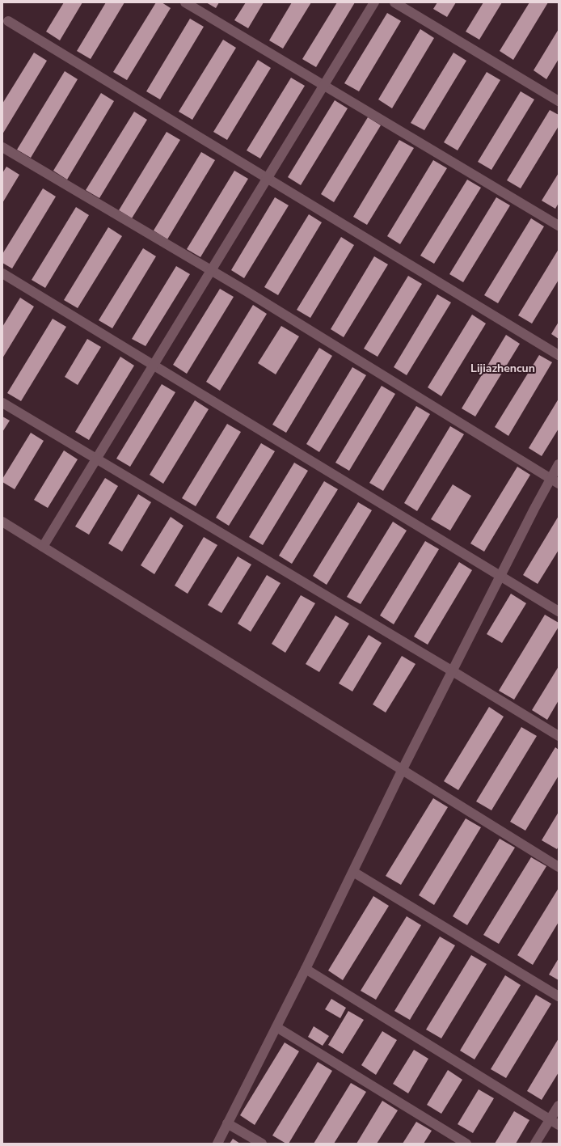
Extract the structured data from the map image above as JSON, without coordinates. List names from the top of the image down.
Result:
{
  "districts": ["Lijiazhencun"]
}
